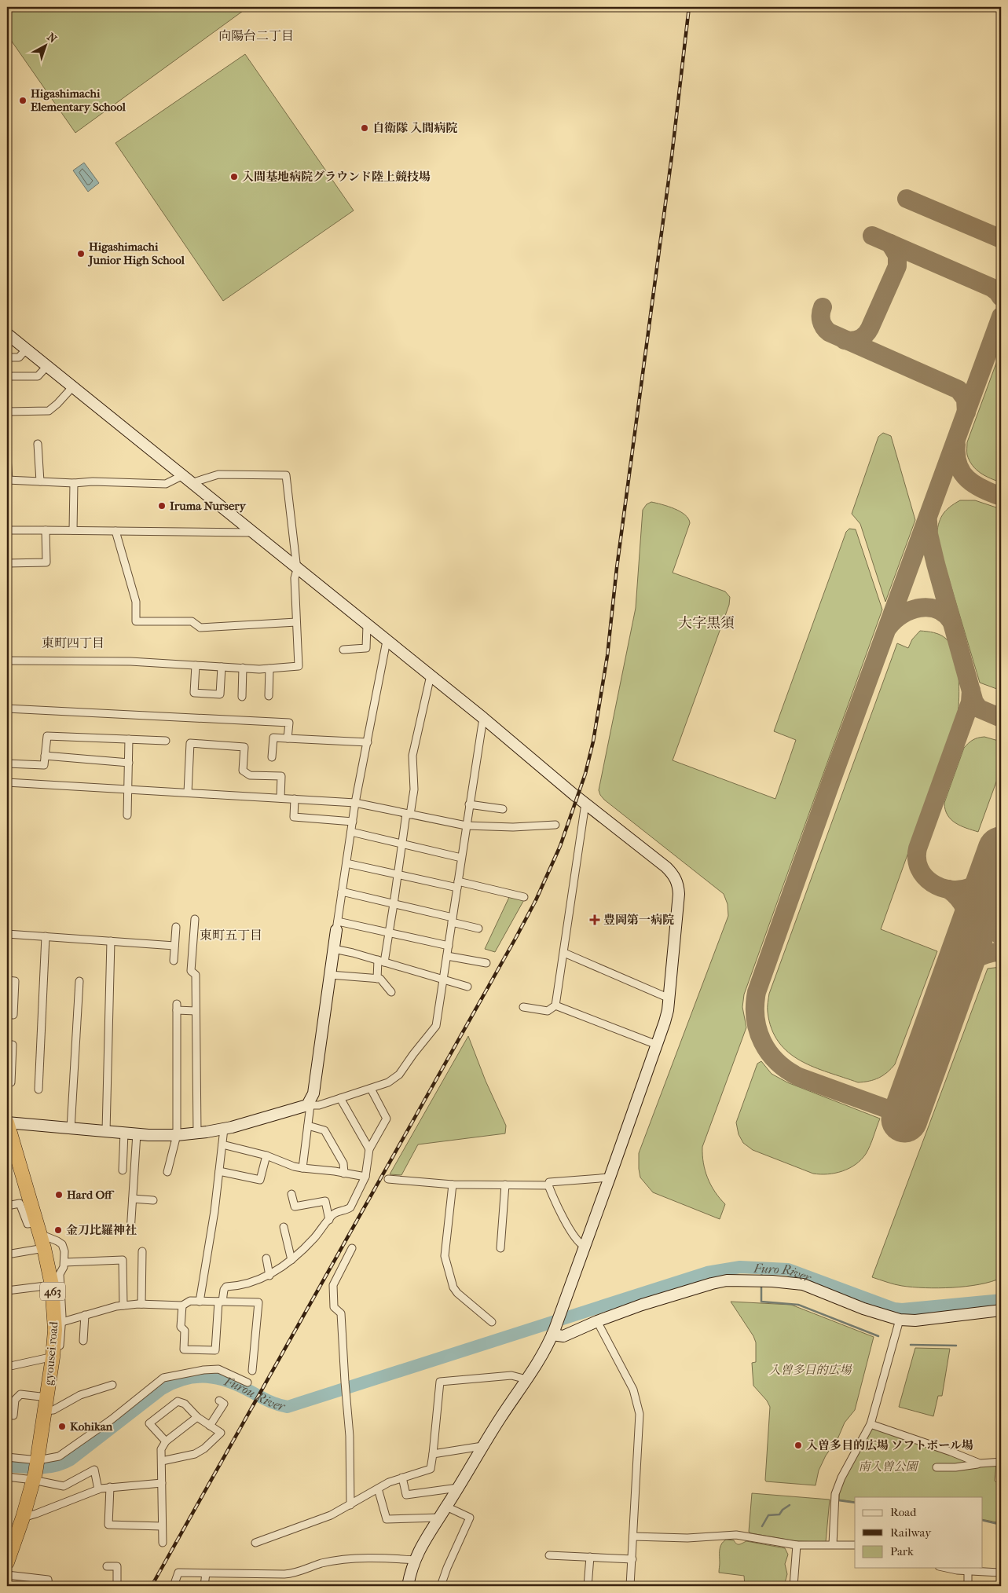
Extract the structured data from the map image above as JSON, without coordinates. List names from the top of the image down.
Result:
{
  "streets": {
    "highway": ["463", "gyousei road"]
  },
  "districts": [
    "向陽台二丁目",
    "大字黒須",
    "東町四丁目",
    "東町五丁目"
  ],
  "water": ["Furo River", "Furou River"],
  "parks": ["入曽多目的広場", "南入曽公園"],
  "places": {
    "other": [
      "Higashimachi Elementary School",
      "自衛隊 入間病院",
      "入間基地病院グラウンド陸上競技場",
      "Higashimachi Junior High School",
      "Iruma Nursery",
      "Hard Off",
      "金刀比羅神社",
      "Kohikan",
      "入曽多目的広場 ソフトボール場"
    ],
    "health": ["豊岡第一病院"]
  },
  "legend": ["Road", "Railway", "Park"],
  "north": "top right"
}
